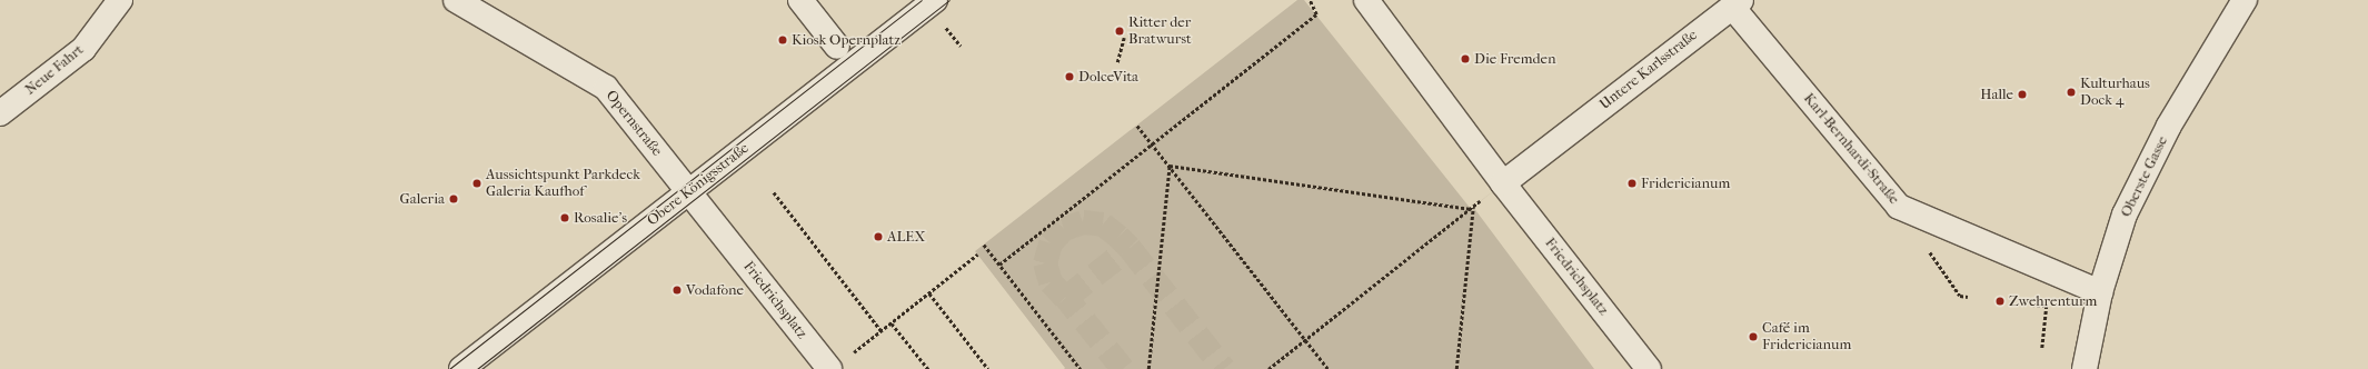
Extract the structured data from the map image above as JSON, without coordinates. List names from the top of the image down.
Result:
{
  "streets": {
    "street": [
      "Neue Fahrt",
      "Untere Karlsstraße",
      "Opernstraße",
      "Karl-Bernhardi-Straße",
      "Oberste Gasse",
      "Obere Königsstraße",
      "Friedrichsplatz"
    ]
  },
  "crossings": [
    ["Untere Karlsstraße", "Karl-Bernhardi-Straße"],
    ["Untere Karlsstraße", "Friedrichsplatz"],
    ["Opernstraße", "Obere Königsstraße"],
    ["Opernstraße", "Friedrichsplatz"],
    ["Karl-Bernhardi-Straße", "Oberste Gasse"]
  ],
  "places": [
    "Ritter der Bratwurst",
    "Kiosk Opernplatz",
    "Die Fremden",
    "DolceVita",
    "Kulturhaus Dock 4",
    "Halle",
    "Aussichtspunkt Parkdeck Galeria Kaufhof",
    "Fridericianum",
    "Galeria",
    "Rosalie's",
    "ALEX",
    "Vodafone",
    "Zwehrenturm",
    "Café im Fridericianum"
  ]
}
